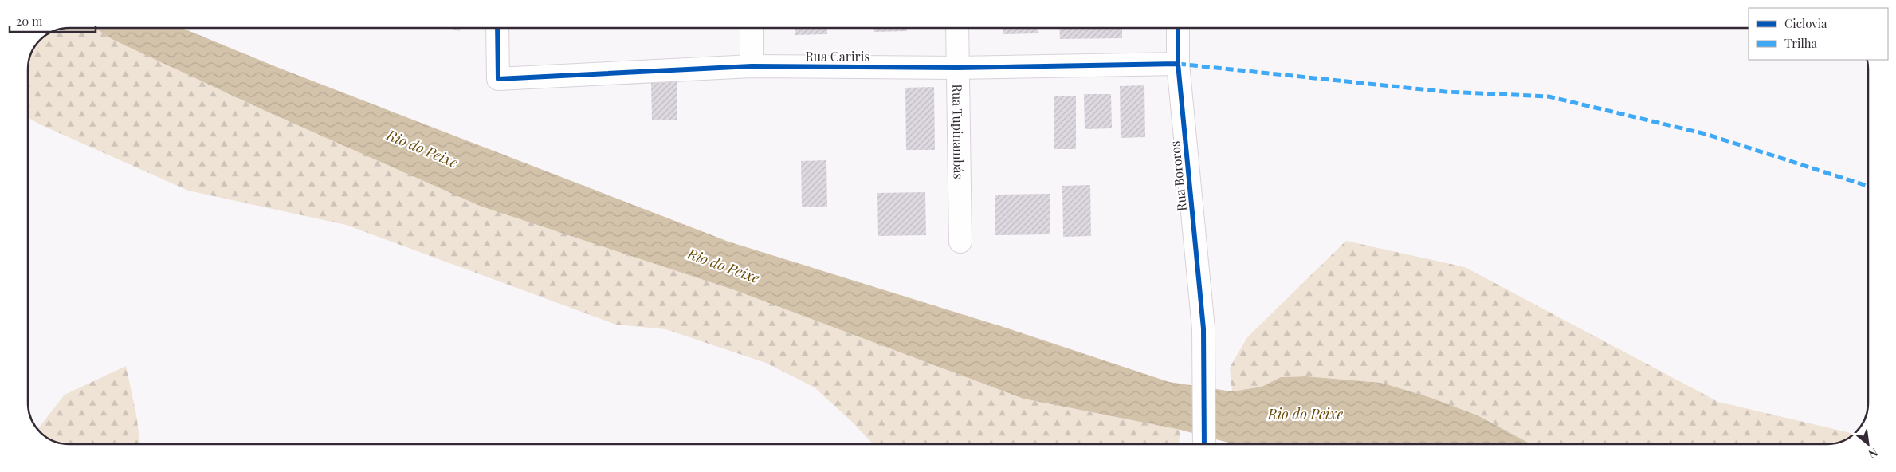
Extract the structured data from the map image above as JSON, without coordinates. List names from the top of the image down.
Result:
{
  "streets": {
    "street": ["Rua Cariris", "Rua Tupinambás", "Rua Bororos"]
  },
  "crossings": [
    ["Rua Cariris", "Rua Tupinambás"],
    ["Rua Cariris", "Rua Bororos"]
  ],
  "water": ["Rio do Peixe"],
  "legend": ["Ciclovia", "Trilha"],
  "scale_bar": "20 m",
  "north": "bottom right"
}
